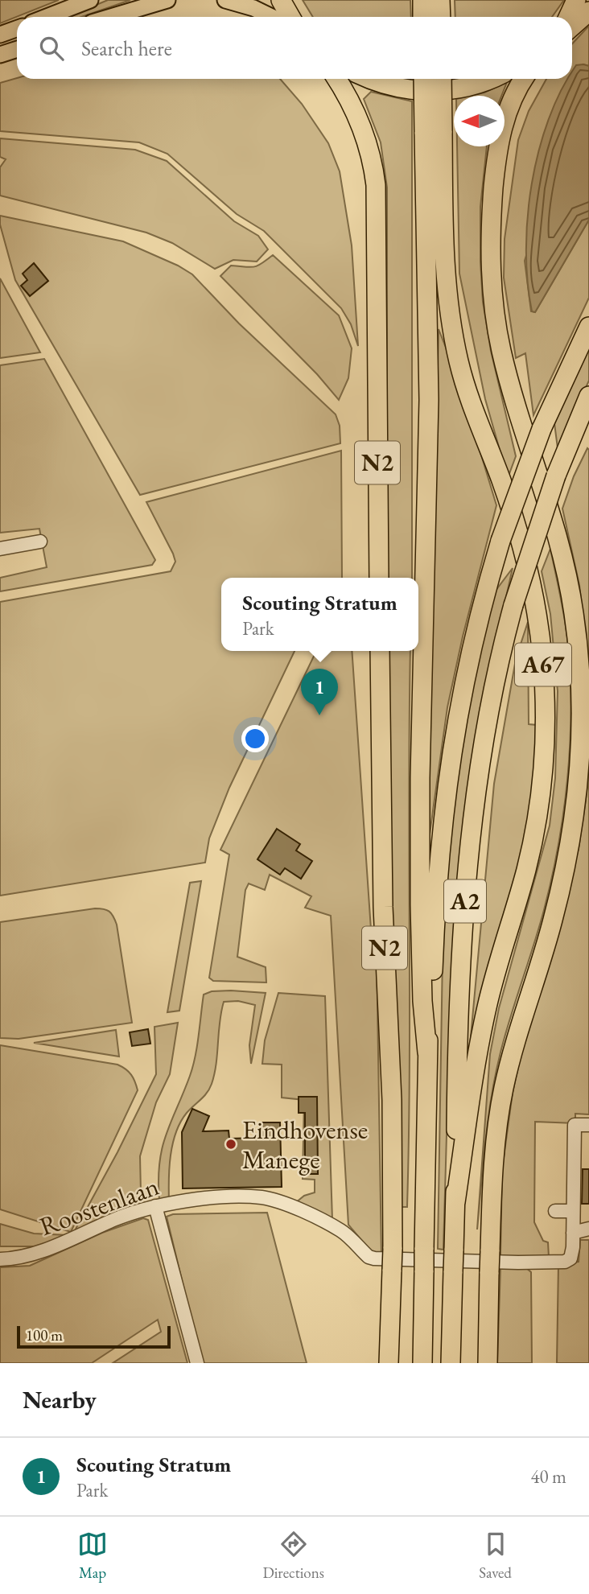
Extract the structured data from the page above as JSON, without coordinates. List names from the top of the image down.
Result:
{
  "streets": {
    "highway": ["N2", "A67", "A2"],
    "street": ["Roostenlaan"]
  },
  "crossings": [
    ["A67", "A2"]
  ],
  "places": ["Eindhovense Manege"],
  "scale_bar": "100 m",
  "north": "left",
  "page": {
    "search": "Search here",
    "popup": ["Scouting Stratum", "Park"],
    "pins": "1",
    "scale": "100 m",
    "heading": "Nearby",
    "list": [
      {
        "mark": "1",
        "name": "Scouting Stratum",
        "note": "Park",
        "value": "40 m"
      }
    ],
    "nav": ["Map", "Directions", "Saved"]
  }
}
